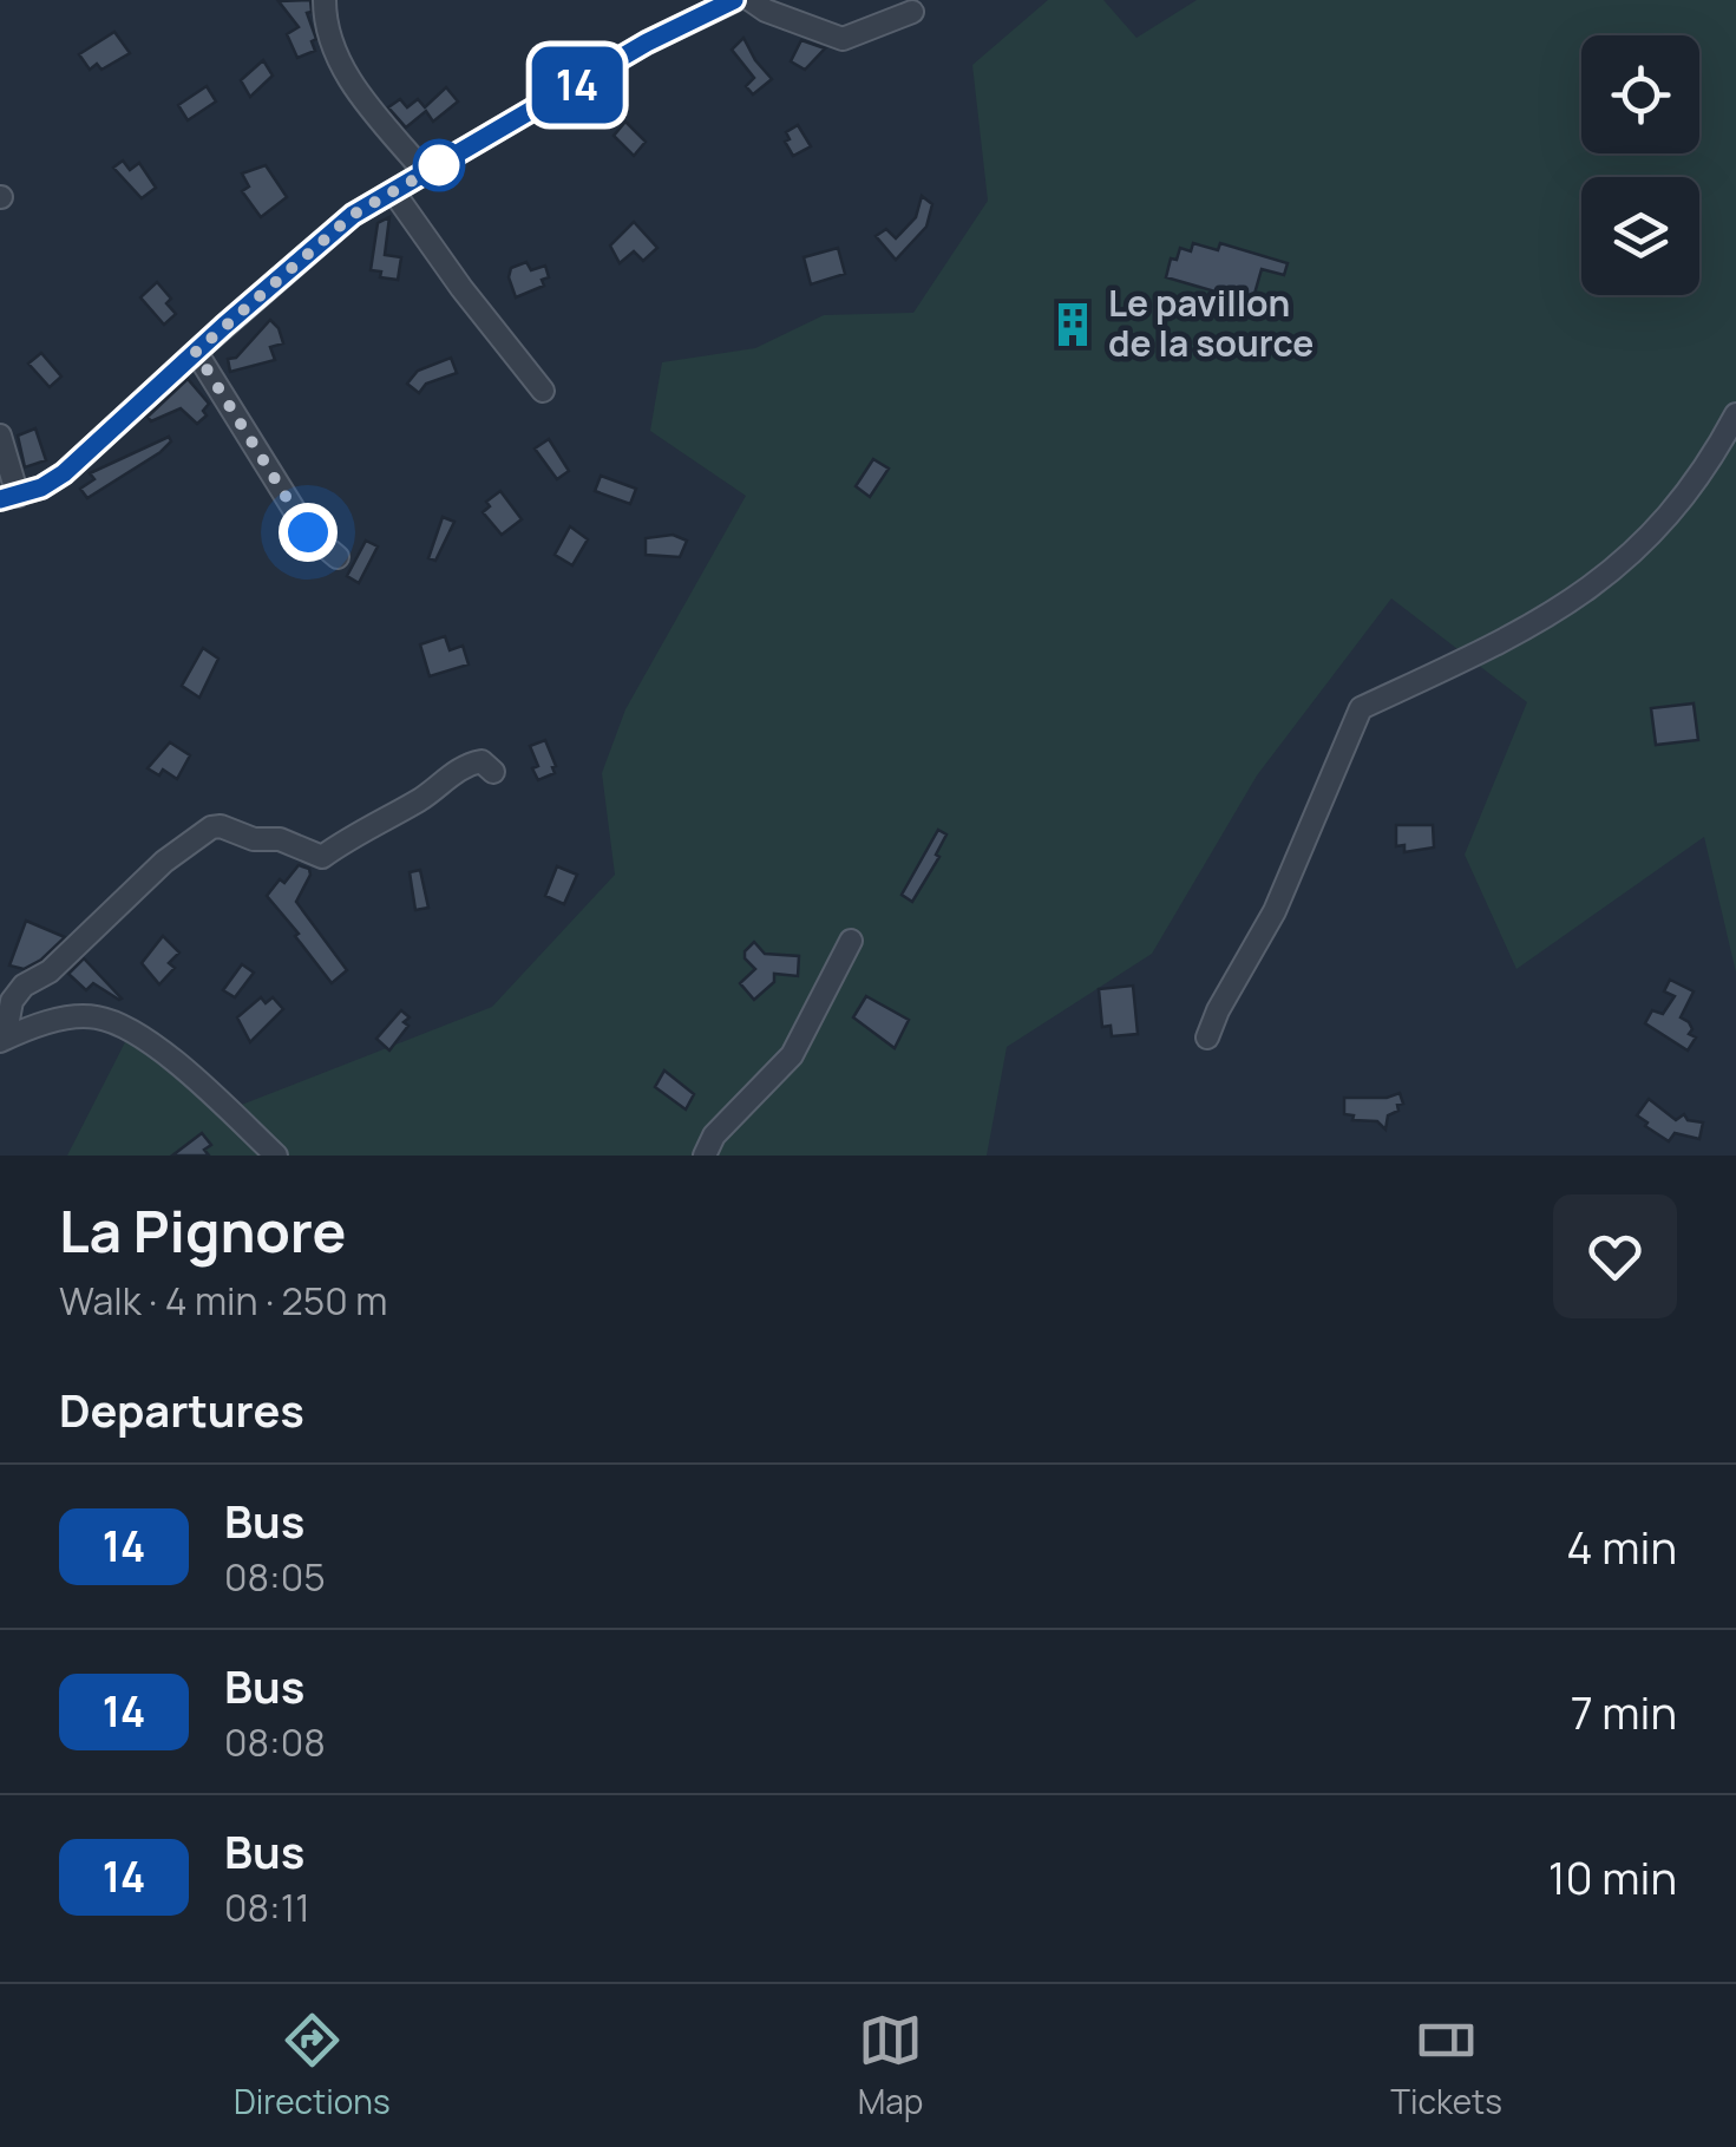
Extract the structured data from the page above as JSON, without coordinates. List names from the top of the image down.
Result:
{
  "places": {
    "building": ["Le pavillon de la source"]
  },
  "lines": ["bus line 14"],
  "page": {
    "on_map": "14",
    "heading": [
      ["La Pignore", "Walk · 4 min · 250 m"],
      "Departures"
    ],
    "list": [
      {
        "mark": "14",
        "name": "Bus",
        "note": "08:05",
        "value": "4 min"
      },
      {
        "mark": "14",
        "name": "Bus",
        "note": "08:08",
        "value": "7 min"
      },
      {
        "mark": "14",
        "name": "Bus",
        "note": "08:11",
        "value": "10 min"
      }
    ],
    "tabs": ["Directions", "Map", "Tickets"]
  }
}
